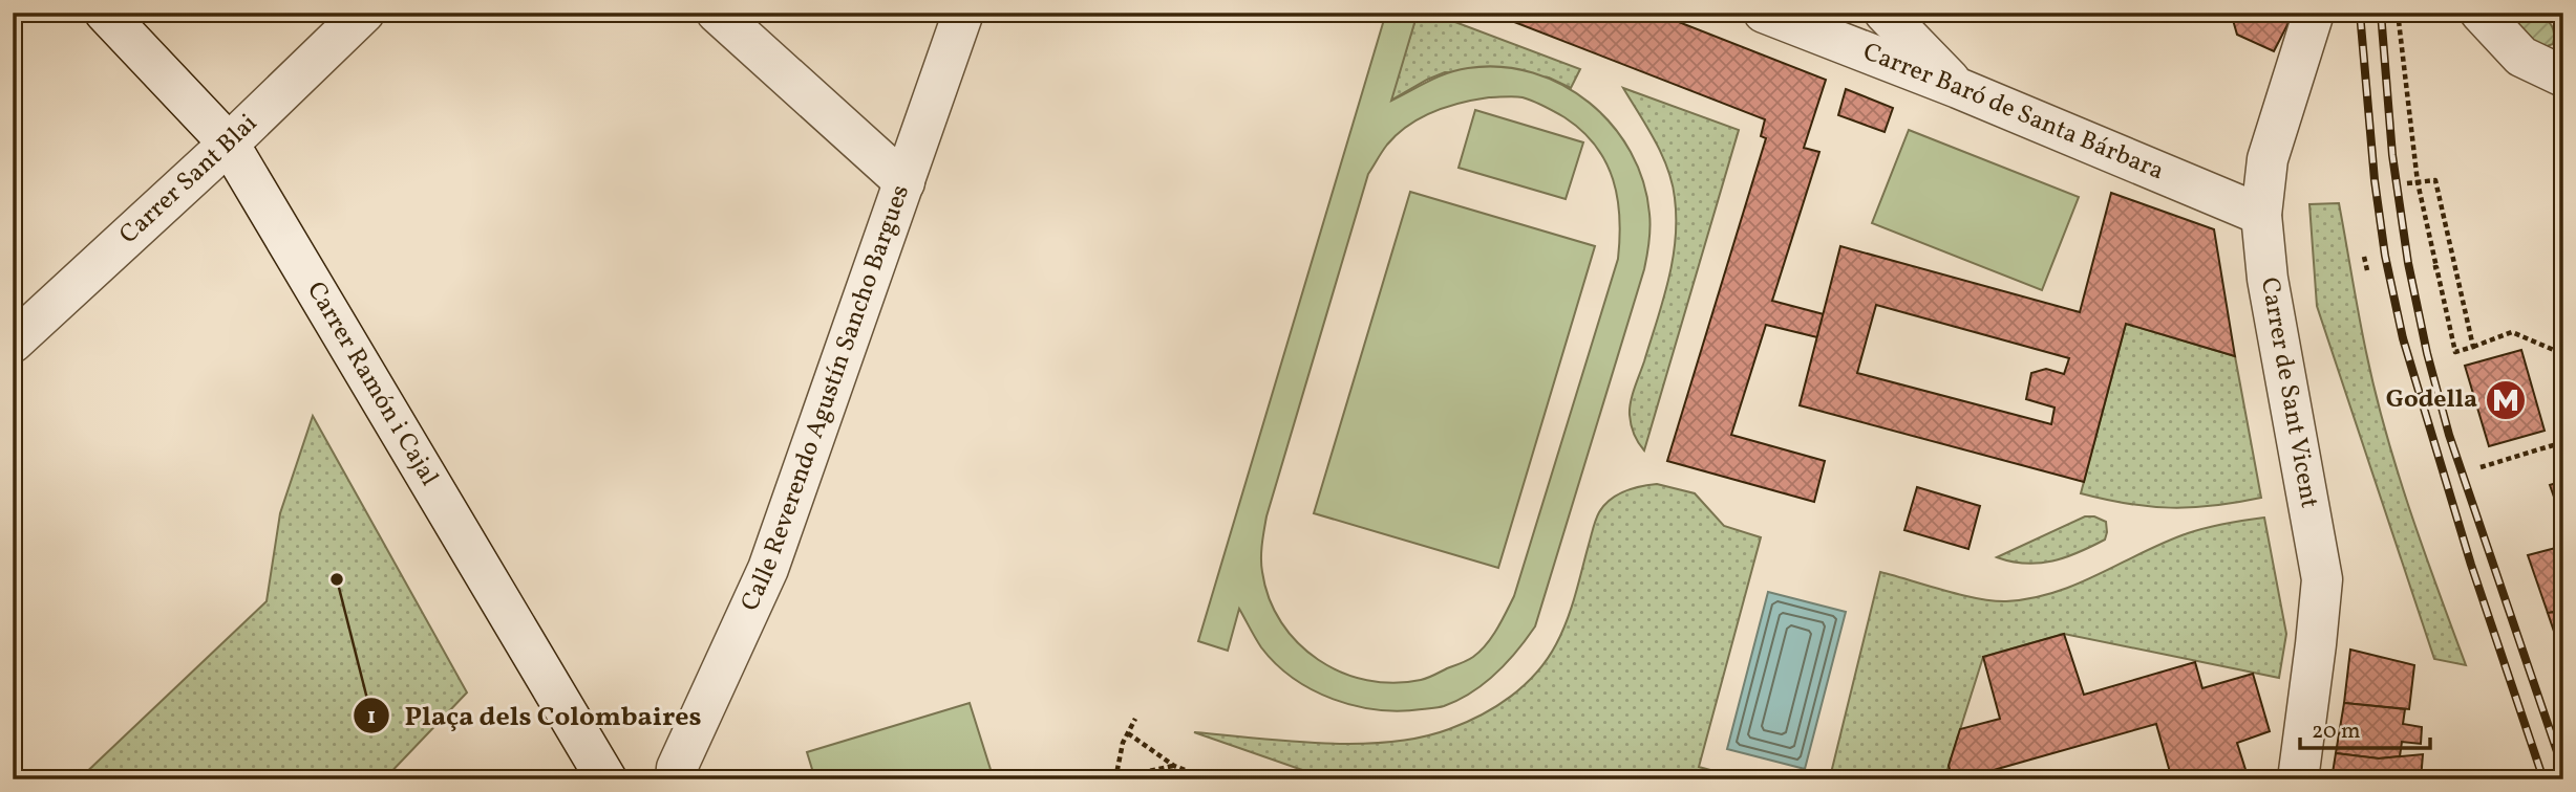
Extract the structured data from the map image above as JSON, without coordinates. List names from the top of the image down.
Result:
{
  "streets": {
    "street": [
      "Carrer Baró de Santa Bárbara",
      "Carrer Sant Blai",
      "Carrer Ramón i Cajal",
      "Carrer de Sant Vicent",
      "Calle Reverendo Agustín Sancho Bargues"
    ]
  },
  "crossings": [
    ["Carrer Baró de Santa Bárbara", "Carrer de Sant Vicent"],
    ["Carrer Sant Blai", "Carrer Ramón i Cajal"]
  ],
  "places": {
    "metro station": ["Godella"],
    "other": ["Plaça dels Colombaires"]
  },
  "scale_bar": "20 m"
}
